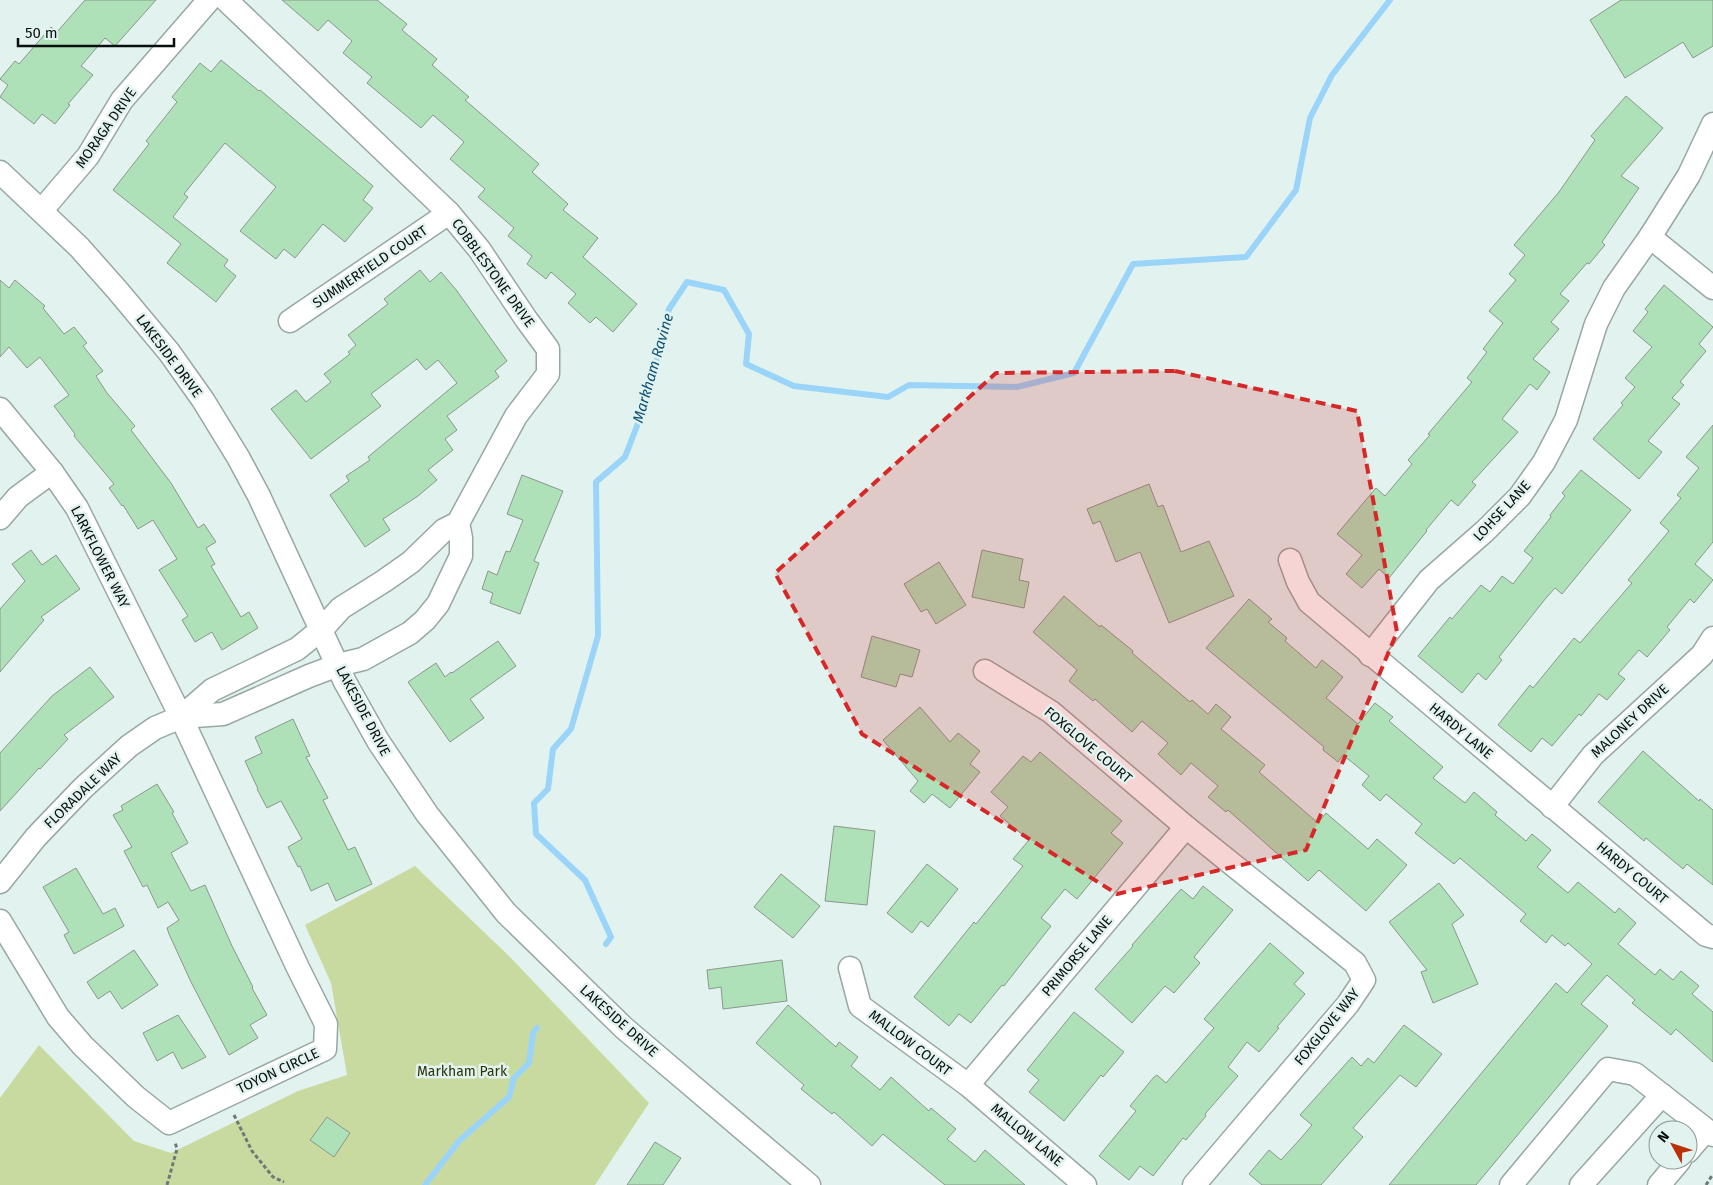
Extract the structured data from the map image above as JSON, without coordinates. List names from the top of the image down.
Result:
{
  "streets": {
    "street": [
      "MORAGA DRIVE",
      "SUMMERFIELD COURT",
      "COBBLESTONE DRIVE",
      "LAKESIDE DRIVE",
      "LOHSE LANE",
      "LARKFLOWER WAY",
      "MALONEY DRIVE",
      "HARDY LANE",
      "FOXGLOVE COURT",
      "FLORADALE WAY",
      "HARDY COURT",
      "PRIMORSE LANE",
      "FOXGLOVE WAY",
      "MALLOW COURT",
      "TOYON CIRCLE",
      "MALLOW LANE"
    ]
  },
  "crossings": [
    ["MORAGA DRIVE", "LAKESIDE DRIVE"],
    ["SUMMERFIELD COURT", "COBBLESTONE DRIVE"],
    ["COBBLESTONE DRIVE", "LAKESIDE DRIVE"],
    ["COBBLESTONE DRIVE", "FLORADALE WAY"],
    ["LAKESIDE DRIVE", "FLORADALE WAY"],
    ["LOHSE LANE", "HARDY LANE"],
    ["LARKFLOWER WAY", "FLORADALE WAY"],
    ["LARKFLOWER WAY", "TOYON CIRCLE"],
    ["MALONEY DRIVE", "HARDY LANE"],
    ["MALONEY DRIVE", "HARDY COURT"],
    ["HARDY LANE", "HARDY COURT"],
    ["FOXGLOVE COURT", "PRIMORSE LANE"],
    ["FOXGLOVE COURT", "FOXGLOVE WAY"],
    ["FLORADALE WAY", "TOYON CIRCLE"],
    ["PRIMORSE LANE", "FOXGLOVE WAY"],
    ["PRIMORSE LANE", "MALLOW COURT"],
    ["PRIMORSE LANE", "MALLOW LANE"],
    ["MALLOW COURT", "MALLOW LANE"]
  ],
  "water": ["Markham Ravine"],
  "parks": ["Markham Park"],
  "scale_bar": "50 m",
  "north": "top left"
}
